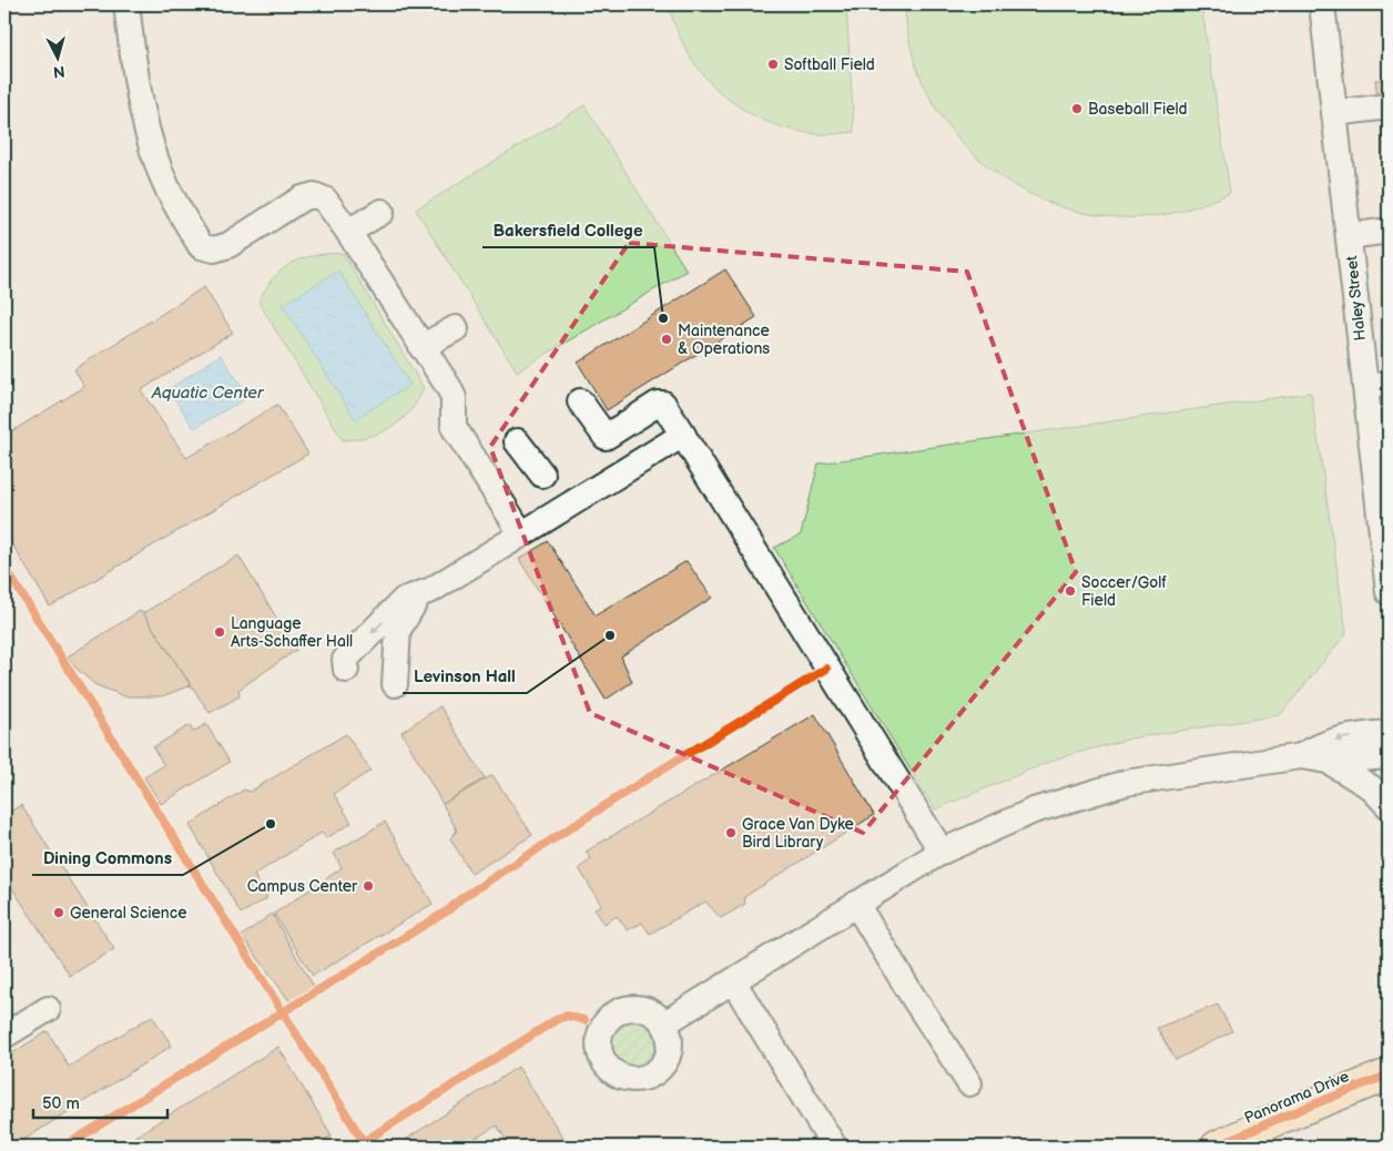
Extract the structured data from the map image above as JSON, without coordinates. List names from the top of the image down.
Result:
{
  "streets": {
    "main road": ["Panorama Drive"],
    "street": ["Haley Street"]
  },
  "water": ["Aquatic Center"],
  "places": [
    "Softball Field",
    "Baseball Field",
    "Bakersfield College",
    "Maintenance & Operations",
    "Soccer/Golf Field",
    "Language Arts-Schaffer Hall",
    "Levinson Hall",
    "Dining Commons",
    "Grace Van Dyke Bird Library",
    "Campus Center",
    "General Science"
  ],
  "scale_bar": "50 m",
  "north": "bottom"
}
